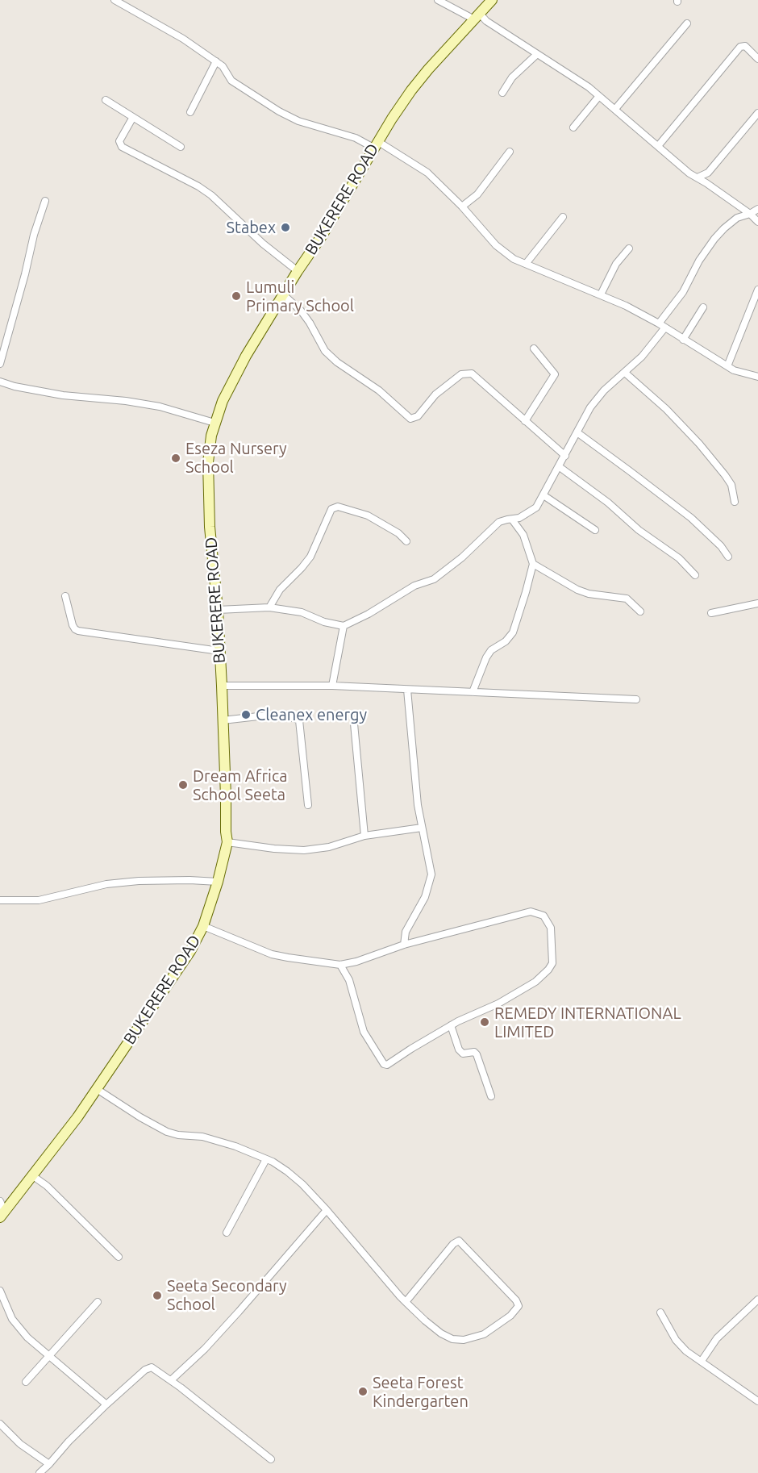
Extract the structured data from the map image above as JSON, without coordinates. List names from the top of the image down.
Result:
{
  "streets": {
    "main road": ["BUKERERE ROAD"]
  },
  "places": [
    "Stabex",
    "Lumuli Primary School",
    "Eseza Nursery School",
    "Cleanex energy",
    "Dream Africa School Seeta",
    "REMEDY INTERNATIONAL LIMITED",
    "Seeta Secondary School",
    "Seeta Forest Kindergarten"
  ]
}
